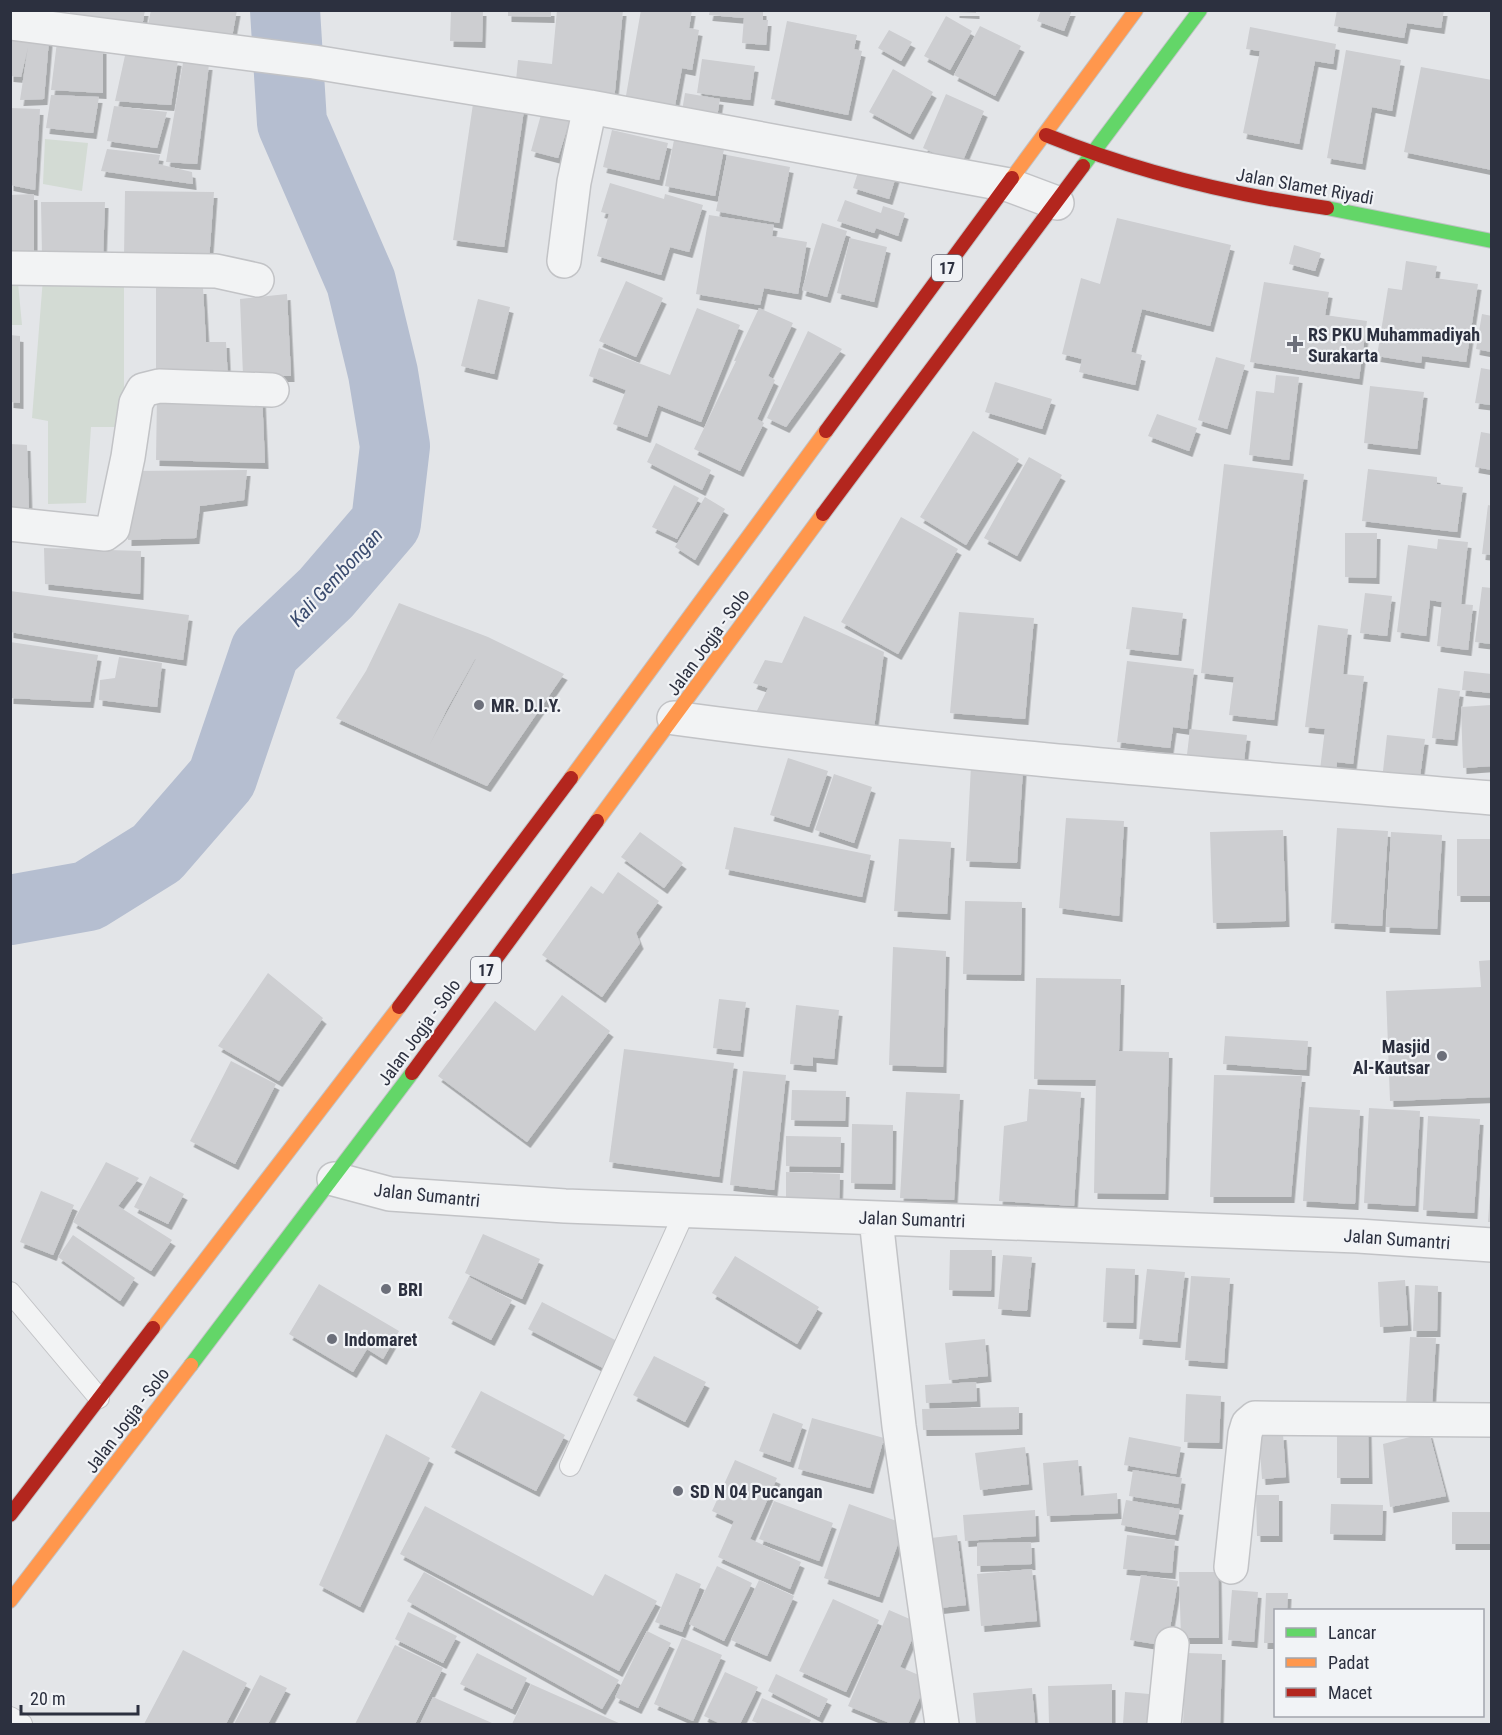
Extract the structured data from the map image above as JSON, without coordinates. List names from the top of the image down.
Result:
{
  "streets": {
    "main road": ["Jalan Slamet Riyadi", "17", "Jalan Jogja - Solo"],
    "street": ["Jalan Sumantri"]
  },
  "crossings": [
    ["Jalan Slamet Riyadi", "17"],
    ["17", "Jalan Jogja - Solo"],
    ["Jalan Jogja - Solo", "Jalan Sumantri"]
  ],
  "water": ["Kali Gembongan"],
  "places": {
    "health": ["RS PKU Muhammadiyah Surakarta"],
    "other": [
      "MR. D.I.Y.",
      "Masjid Al-Kautsar",
      "BRI",
      "Indomaret",
      "SD N 04 Pucangan"
    ]
  },
  "legend": ["Lancar", "Padat", "Macet"],
  "scale_bar": "20 m"
}
